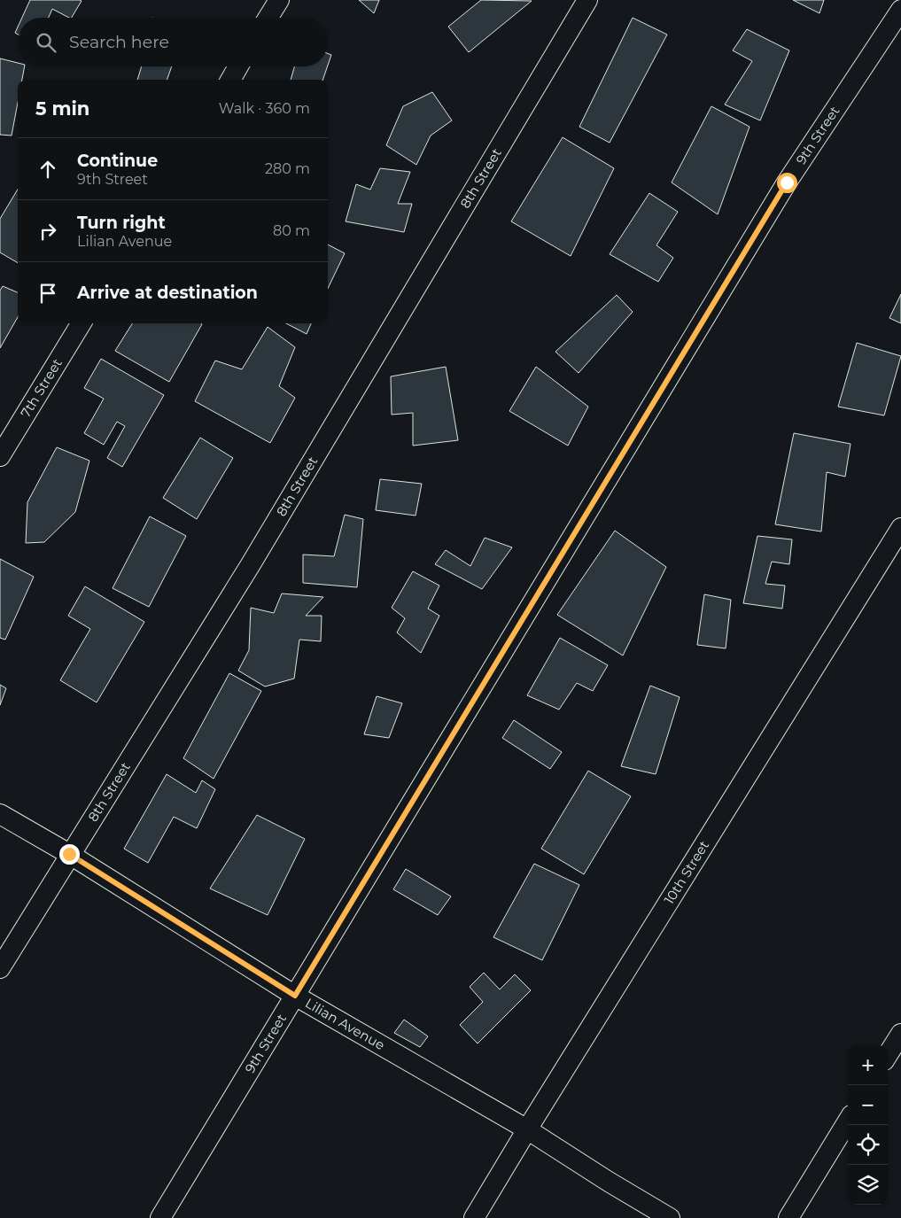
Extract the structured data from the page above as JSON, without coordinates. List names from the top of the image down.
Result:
{
  "streets": {
    "street": [
      "9th Street",
      "8th Street",
      "7th Street",
      "10th Street",
      "Lilian Avenue"
    ]
  },
  "crossings": [
    ["9th Street", "Lilian Avenue"],
    ["8th Street", "Lilian Avenue"],
    ["10th Street", "Lilian Avenue"]
  ],
  "page": {
    "search": "Search here",
    "heading": ["5 min", "Walk · 360 m"],
    "list": [
      ["Continue", "9th Street", "280 m"],
      ["Turn right", "Lilian Avenue", "80 m"],
      "Arrive at destination"
    ],
    "map_buttons": ["+", "−"]
  }
}
